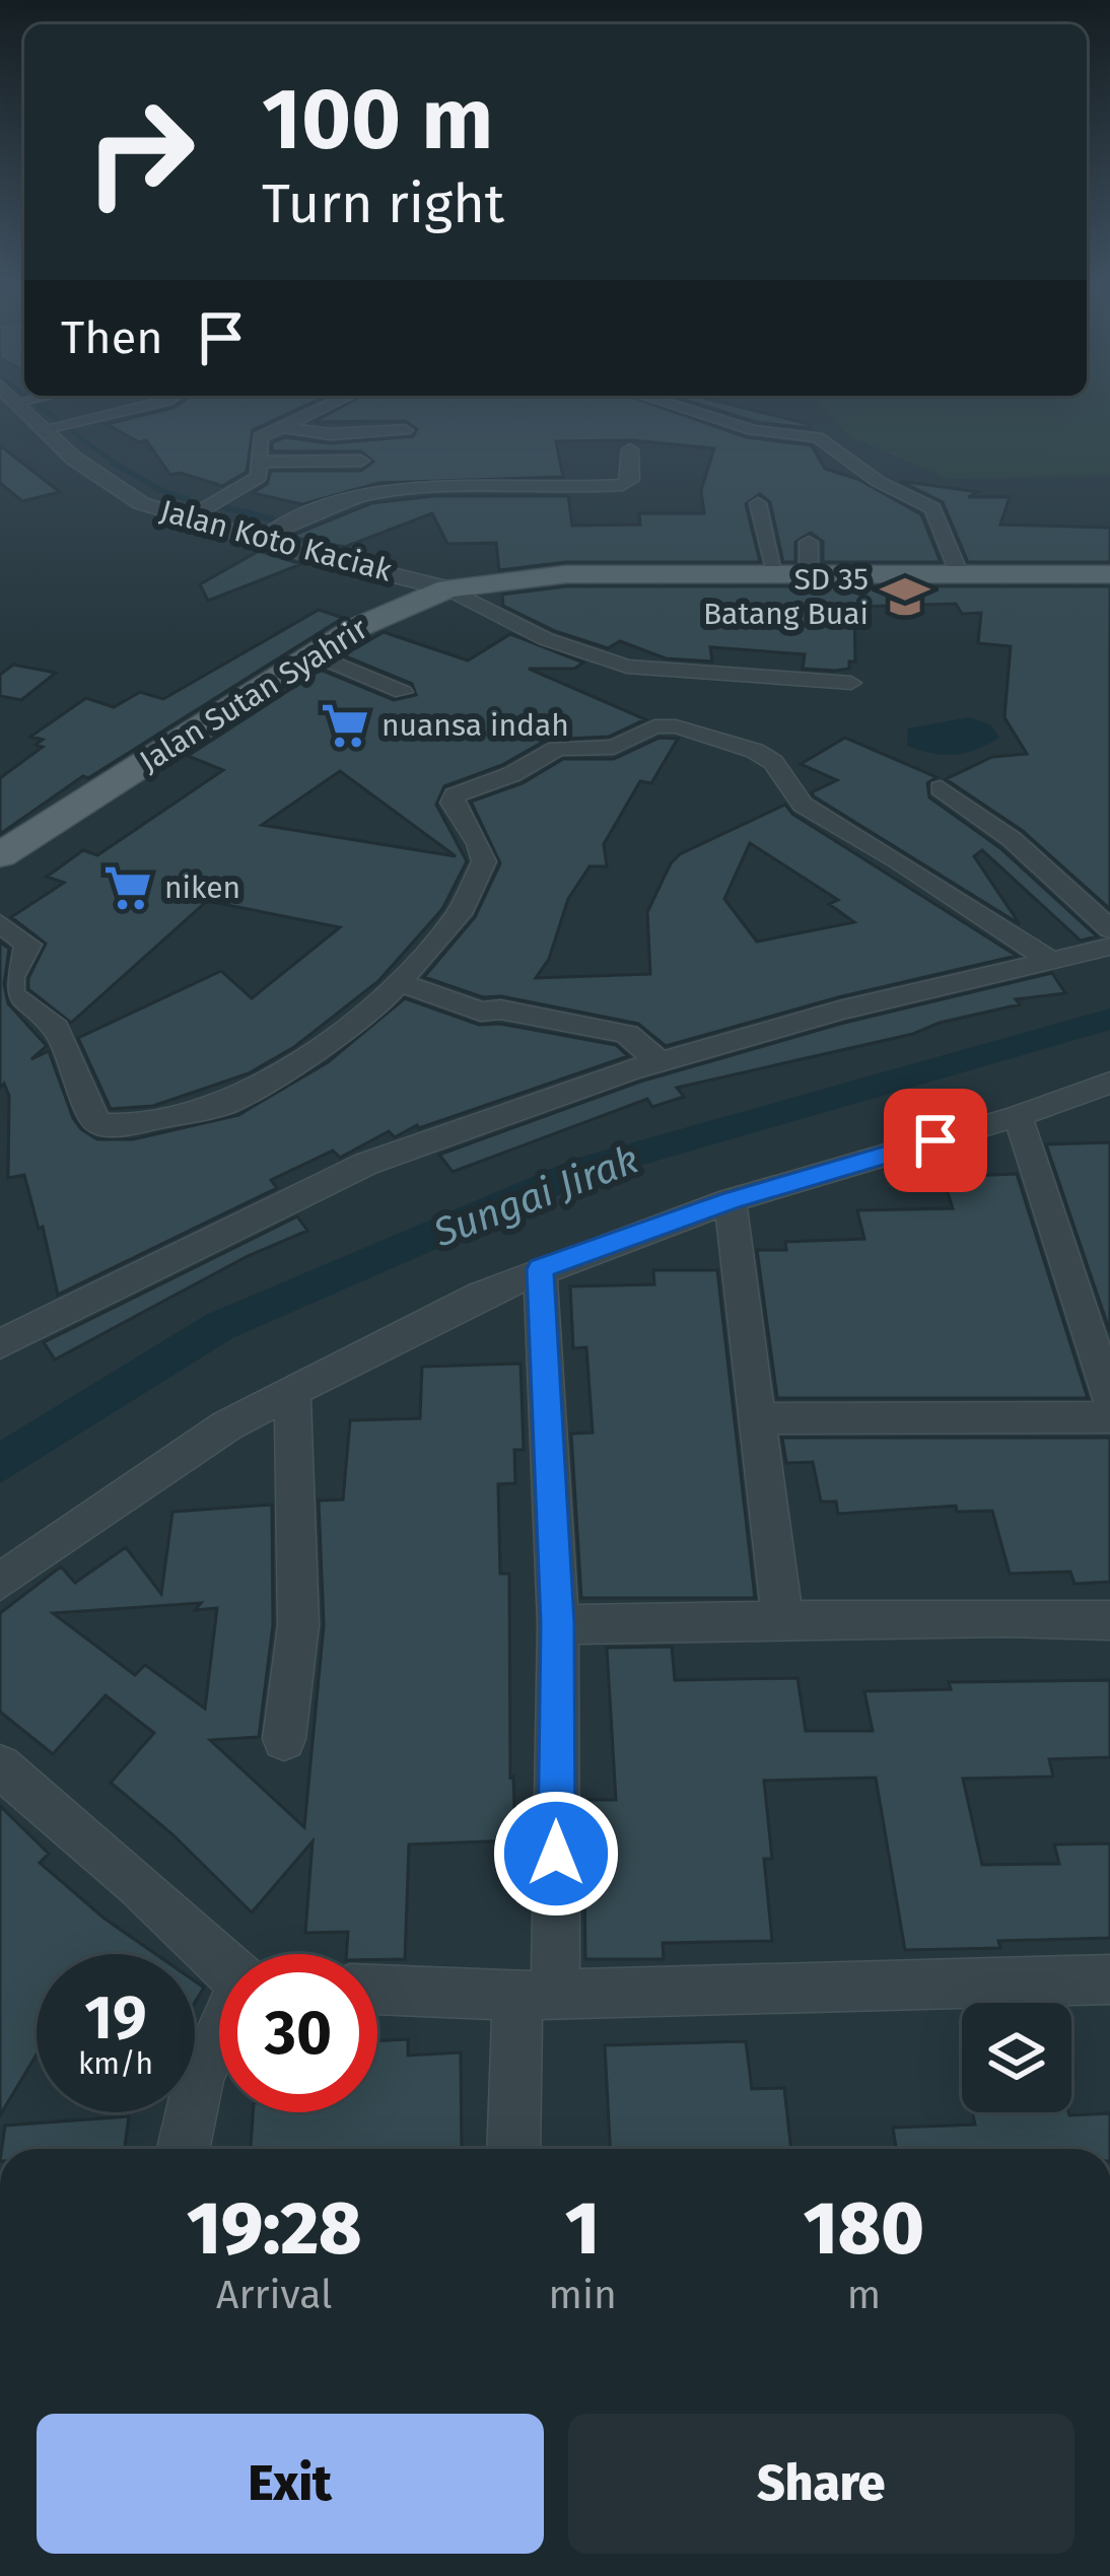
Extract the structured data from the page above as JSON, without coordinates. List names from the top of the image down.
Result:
{
  "streets": {
    "main road": ["Jalan Sutan Syahrir"],
    "street": ["Jalan Koto Kaciak"]
  },
  "crossings": [
    ["Jalan Koto Kaciak", "Jalan Sutan Syahrir"]
  ],
  "water": ["Sungai Jirak"],
  "places": {
    "school or university": ["SD 35 Batang Buai"],
    "supermarket": ["nuansa indah", "niken"]
  },
  "page": {
    "turn": ["100 m", "Turn right"],
    "then": "Then",
    "speed": "19 km/h",
    "limit": "30",
    "eta": [
      "19:28",
      "Arrival",
      "1",
      "min",
      "180",
      "m"
    ],
    "buttons": ["Exit", "Share"]
  }
}
